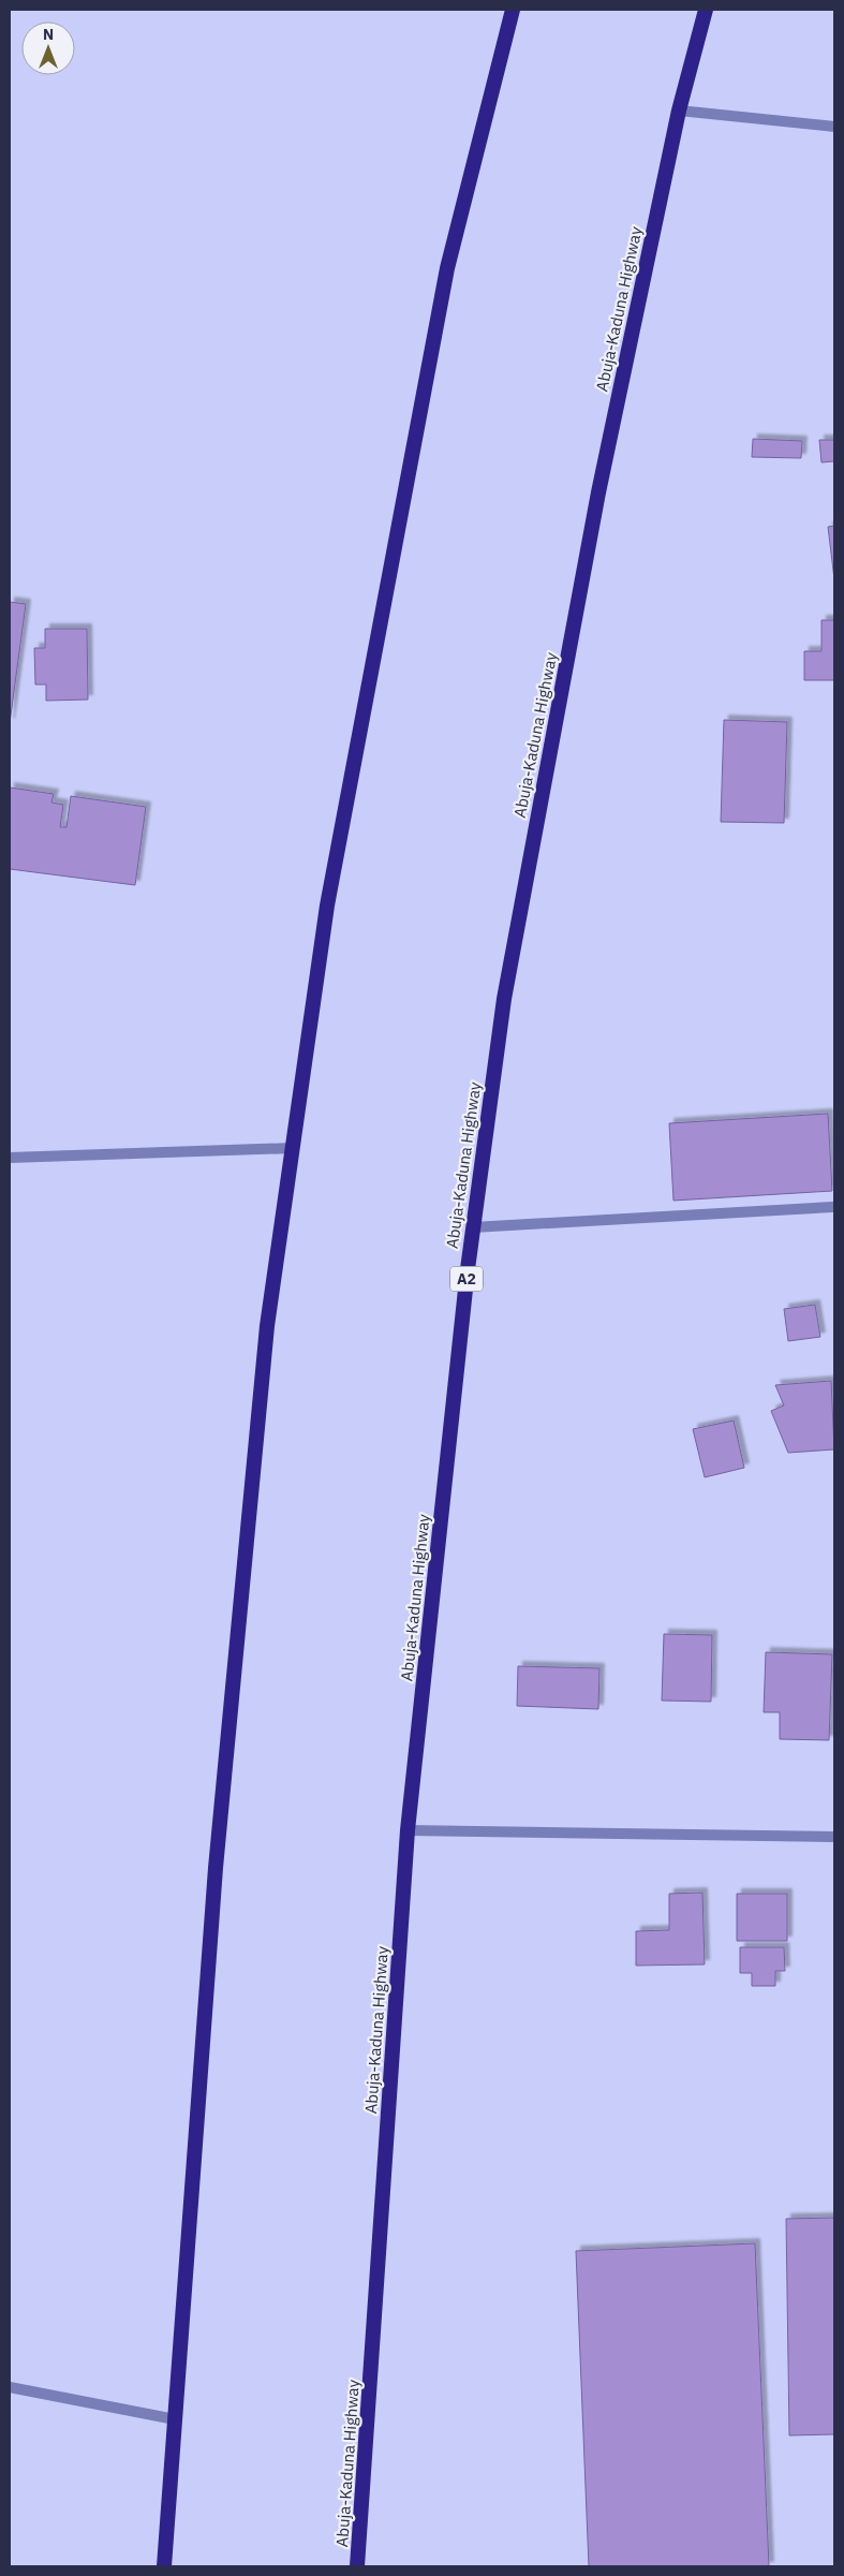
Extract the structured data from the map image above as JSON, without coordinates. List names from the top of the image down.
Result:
{
  "streets": {
    "highway": ["Abuja-Kaduna Highway", "A2"]
  },
  "north": "top"
}
